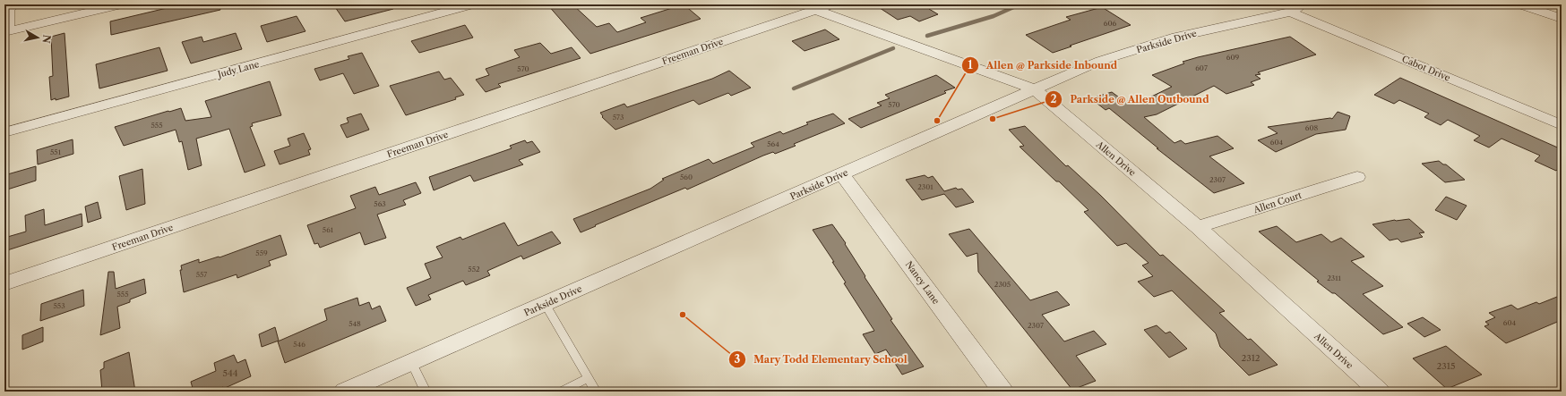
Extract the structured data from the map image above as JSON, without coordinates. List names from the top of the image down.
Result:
{
  "streets": {
    "street": [
      "Parkside Drive",
      "Freeman Drive",
      "Cabot Drive",
      "Judy Lane",
      "Allen Drive",
      "Allen Court",
      "Nancy Lane"
    ]
  },
  "crossings": [
    ["Parkside Drive", "Cabot Drive"],
    ["Parkside Drive", "Allen Drive"],
    ["Parkside Drive", "Nancy Lane"],
    ["Freeman Drive", "Allen Drive"],
    ["Allen Drive", "Allen Court"]
  ],
  "places": ["Parkside @ Allen Outbound", "Allen @ Parkside Inbound", "Mary Todd Elementary School"],
  "house_numbers": [
    "606",
    "609",
    "607",
    "570",
    "570",
    "573",
    "555",
    "608",
    "604",
    "564",
    "551",
    "560",
    "2307",
    "2301",
    "563",
    "561",
    "559",
    "552",
    "557",
    "2311",
    "2305",
    "555",
    "553",
    "604",
    "548",
    "2307",
    "546",
    "2312",
    "2315",
    "544"
  ],
  "north": "right"
}
